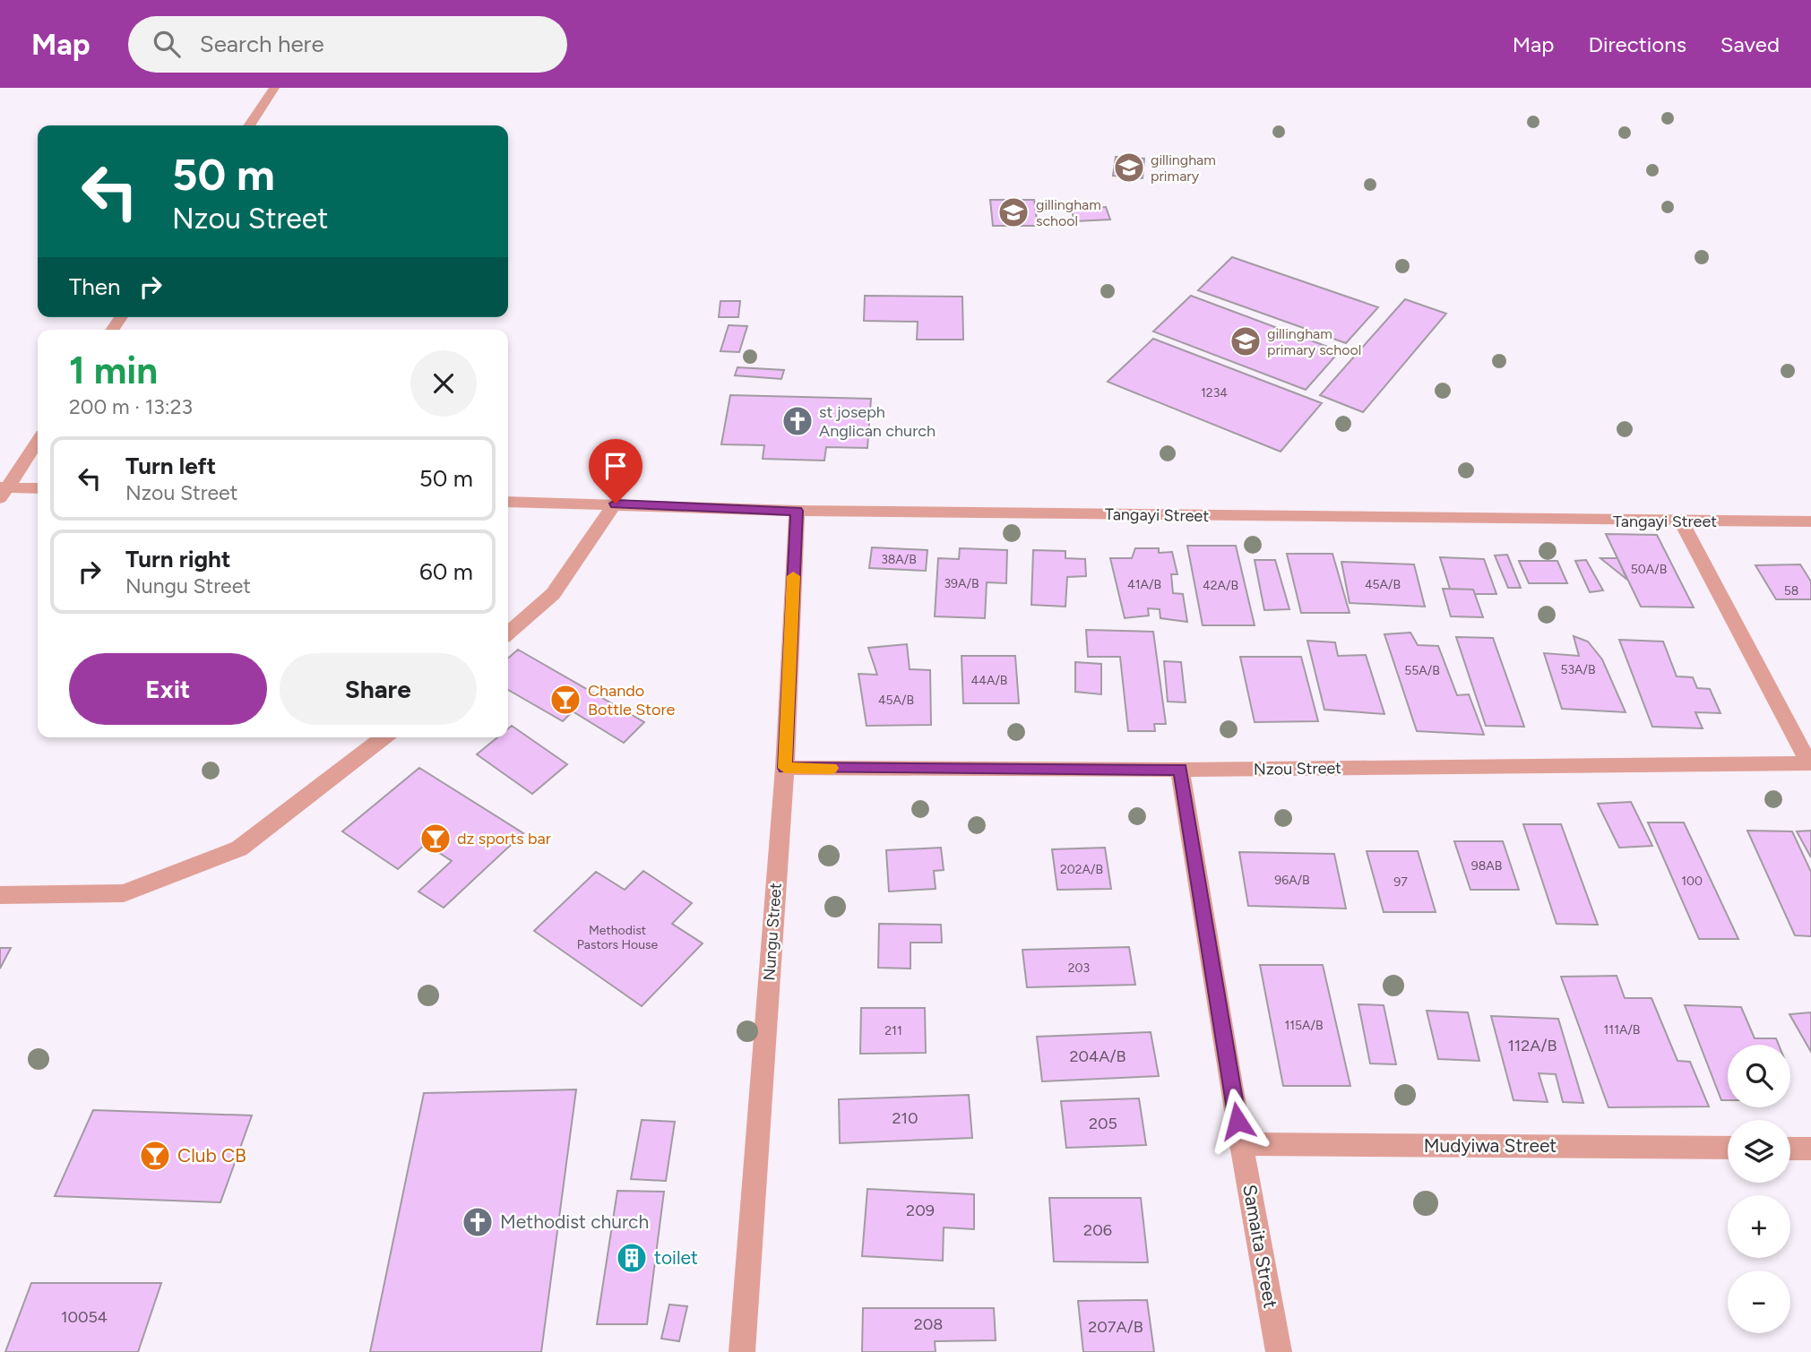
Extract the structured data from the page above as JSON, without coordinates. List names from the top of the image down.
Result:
{
  "streets": {
    "street": [
      "Tangayi Street",
      "Nzou Street",
      "Nungu Street",
      "Mudyiwa Street",
      "Samaita Street"
    ]
  },
  "crossings": [
    ["Tangayi Street", "Nungu Street"],
    ["Nzou Street", "Nungu Street"],
    ["Nzou Street", "Samaita Street"],
    ["Mudyiwa Street", "Samaita Street"]
  ],
  "places": {
    "school or university": ["gillingham primary", "gillingham school", "gillingham primary school"],
    "church": ["st joseph Anglican church", "Methodist church"],
    "bar": ["Chando Bottle Store", "dz sports bar", "Club CB"],
    "building": ["toilet"]
  },
  "house_numbers": [
    "1234",
    "38A/B",
    "50A/B",
    "39A/B",
    "41A/B",
    "45A/B",
    "42A/B",
    "58",
    "53A/B",
    "55A/B",
    "44A/B",
    "45A/B",
    "98AB",
    "202A/B",
    "96A/B",
    "100",
    "97",
    "Methodist Pastors House",
    "203",
    "115A/B",
    "111A/B",
    "211",
    "112A/B",
    "204A/B",
    "210",
    "205",
    "209",
    "206",
    "10054",
    "208",
    "207A/B"
  ],
  "page": {
    "header": "Map",
    "search": "Search here",
    "nav": ["Map", "Directions", "Saved"],
    "turn": ["50 m", "Nzou Street"],
    "then": "Then",
    "heading": ["1 min", "200 m · 13:23"],
    "list": [
      {
        "name": "Turn left",
        "note": "Nzou Street",
        "value": "50 m"
      },
      {
        "name": "Turn right",
        "note": "Nungu Street",
        "value": "60 m"
      }
    ],
    "buttons": ["Exit", "Share"],
    "map_buttons": ["+", "−"]
  }
}
